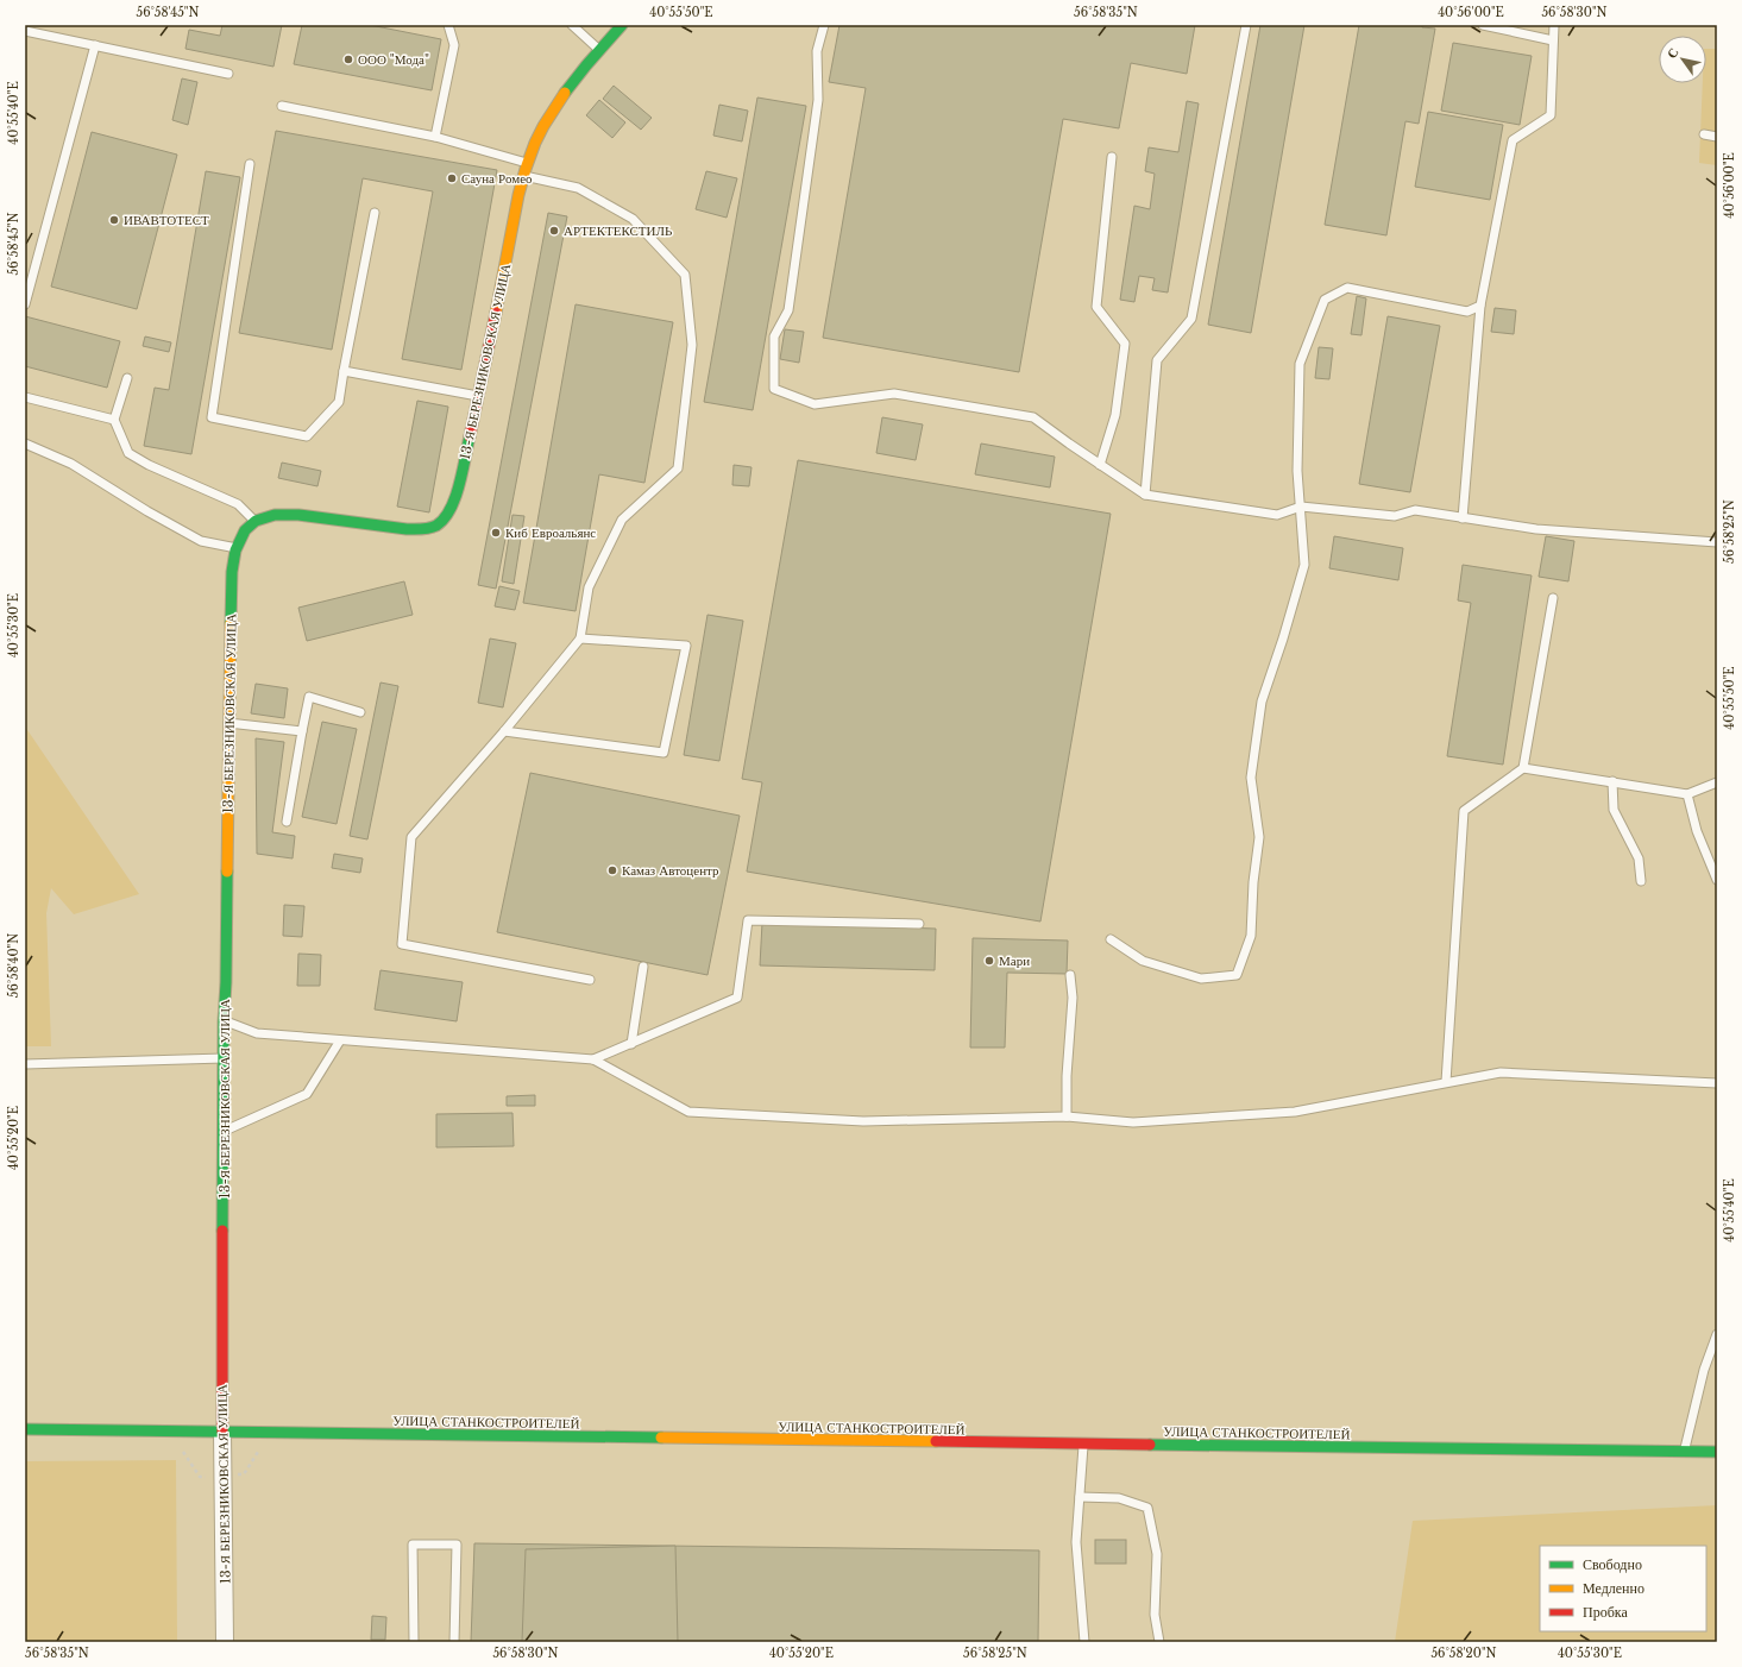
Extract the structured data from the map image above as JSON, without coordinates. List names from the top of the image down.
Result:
{
  "streets": {
    "main road": ["13-Я БЕРЕЗНИКОВСКАЯ УЛИЦА", "УЛИЦА СТАНКОСТРОИТЕЛЕЙ"]
  },
  "crossings": [
    ["13-Я БЕРЕЗНИКОВСКАЯ УЛИЦА", "УЛИЦА СТАНКОСТРОИТЕЛЕЙ"]
  ],
  "places": [
    "ООО \"Мода\"",
    "Сауна Ромео",
    "ИВАВТОТЕСТ",
    "АРТЕКТЕКСТИЛЬ",
    "Киб Евроальянс",
    "Камаз Автоцентр",
    "Мари"
  ],
  "legend": ["Свободно", "Медленно", "Пробка"],
  "north": "top left",
  "coordinates": [
    "56°58'45\"N",
    "40°55'50\"E",
    "56°58'35\"N",
    "40°56'00\"E",
    "56°58'30\"N",
    "40°55'40\"E",
    "56°58'25\"N",
    "40°55'30\"E",
    "56°58'40\"N",
    "40°55'20\"E",
    "56°58'20\"N"
  ]
}
